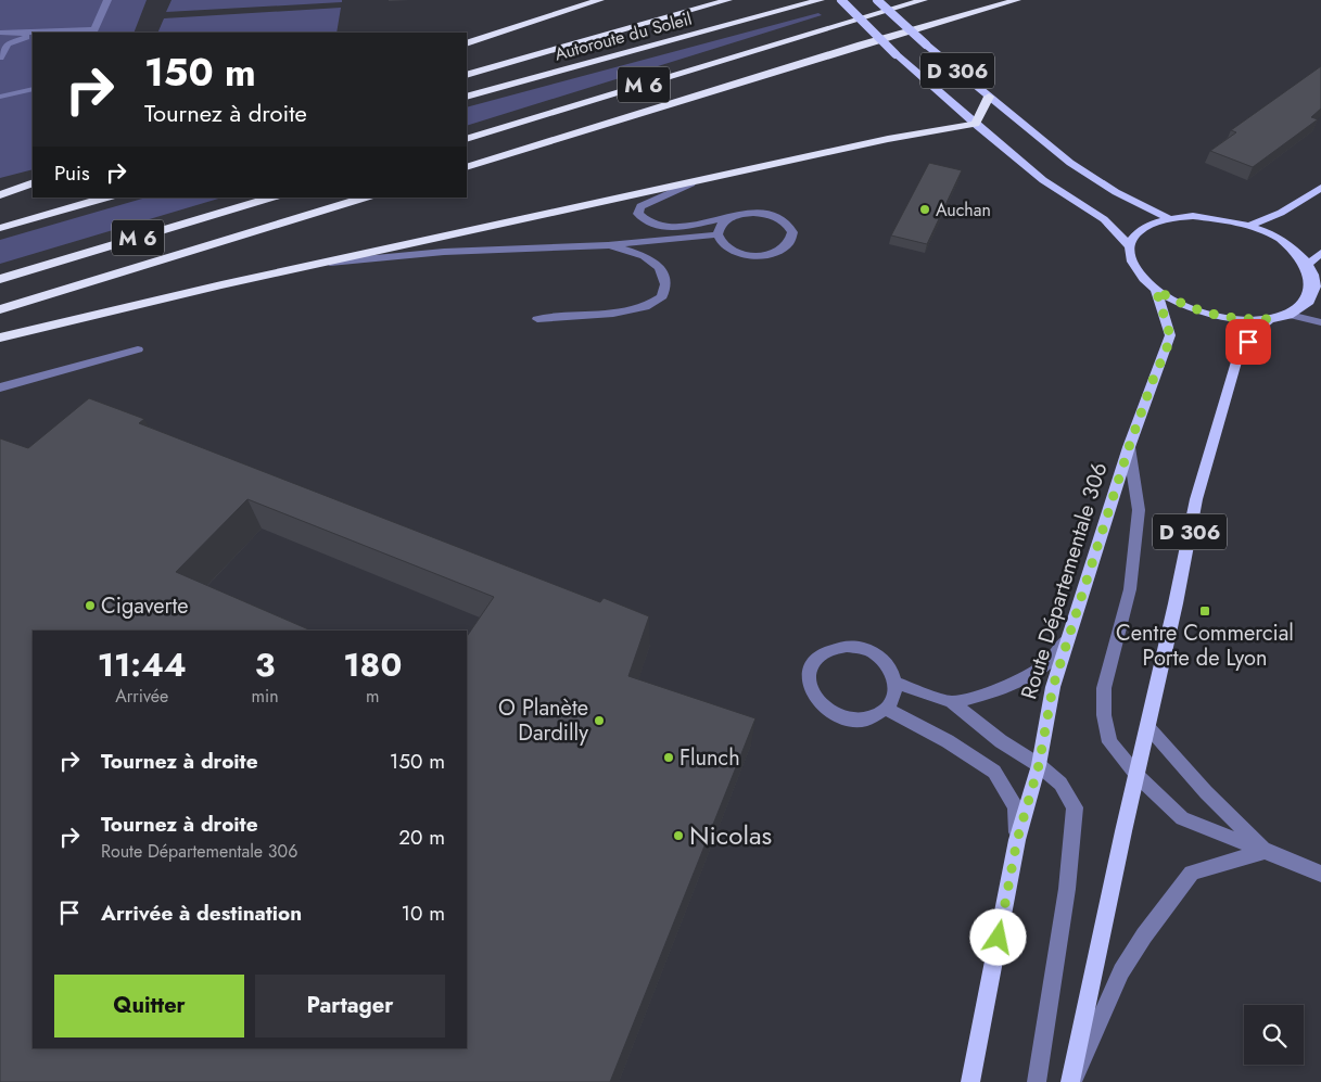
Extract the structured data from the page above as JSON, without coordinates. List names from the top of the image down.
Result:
{
  "streets": {
    "highway": ["Autoroute du Soleil", "M 6"],
    "main road": ["D 306", "Route Départementale 306"]
  },
  "places": {
    "other": [
      "Auchan",
      "Cigaverte",
      "O Planète Dardilly",
      "Flunch",
      "Nicolas"
    ],
    "transit": ["Centre Commercial Porte de Lyon"]
  },
  "page": {
    "turn": ["150 m", "Tournez à droite"],
    "then": "Puis",
    "eta": [
      "11:44",
      "Arrivée",
      "3",
      "min",
      "180",
      "m"
    ],
    "list": [
      {
        "name": "Tournez à droite",
        "value": "150 m"
      },
      {
        "name": "Tournez à droite",
        "note": "Route Départementale 306",
        "value": "20 m"
      },
      {
        "name": "Arrivée à destination",
        "value": "10 m"
      }
    ],
    "buttons": ["Quitter", "Partager"]
  }
}
